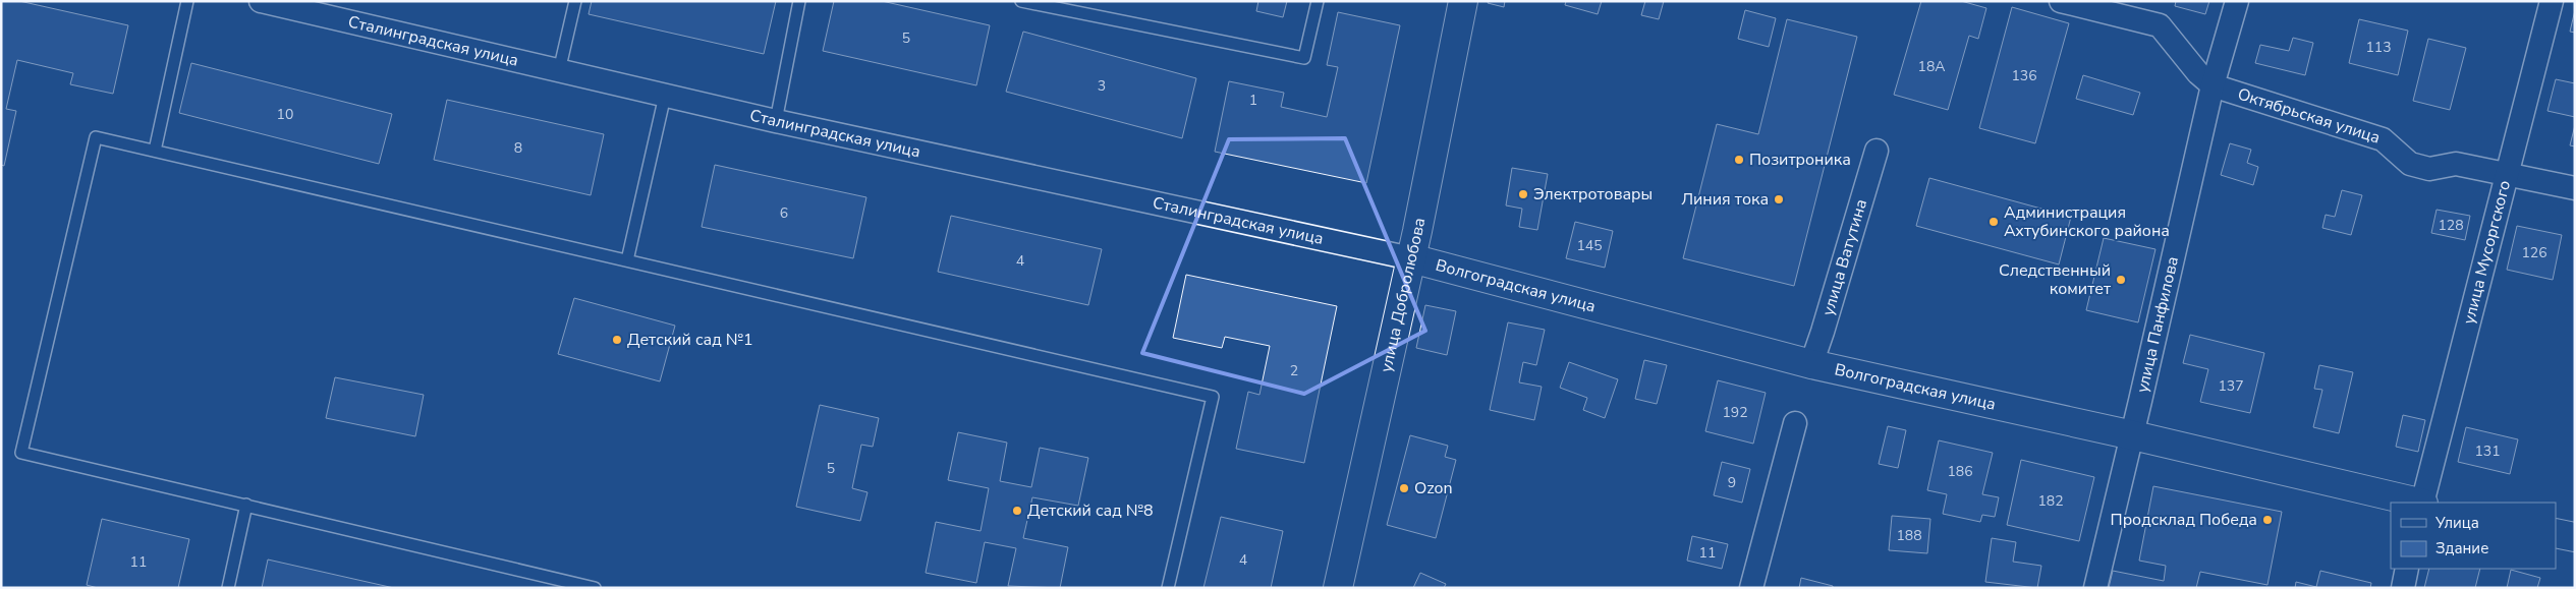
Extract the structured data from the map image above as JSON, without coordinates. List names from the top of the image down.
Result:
{
  "streets": {
    "street": [
      "Сталинградская улица",
      "Октябрьская улица",
      "улица Мусоргского",
      "улица Ватутина",
      "Волгоградская улица",
      "улица Добролюбова",
      "улица Панфилова"
    ]
  },
  "crossings": [
    ["Сталинградская улица", "Волгоградская улица"],
    ["Сталинградская улица", "улица Добролюбова"],
    ["Октябрьская улица", "улица Мусоргского"],
    ["Октябрьская улица", "улица Панфилова"],
    ["улица Ватутина", "Волгоградская улица"],
    ["Волгоградская улица", "улица Добролюбова"],
    ["Волгоградская улица", "улица Панфилова"]
  ],
  "places": [
    "Позитроника",
    "Электротовары",
    "Линия тока",
    "Администрация Ахтубинского района",
    "Следственный комитет",
    "Детский сад №1",
    "Ozon",
    "Детский сад №8",
    "Продсклад Победа"
  ],
  "house_numbers": [
    "5",
    "113",
    "18А",
    "136",
    "3",
    "1",
    "10",
    "8",
    "6",
    "128",
    "145",
    "126",
    "4",
    "2",
    "137",
    "192",
    "131",
    "5",
    "186",
    "9",
    "182",
    "188",
    "11",
    "4",
    "11"
  ],
  "legend": ["Улица", "Здание"]
}
